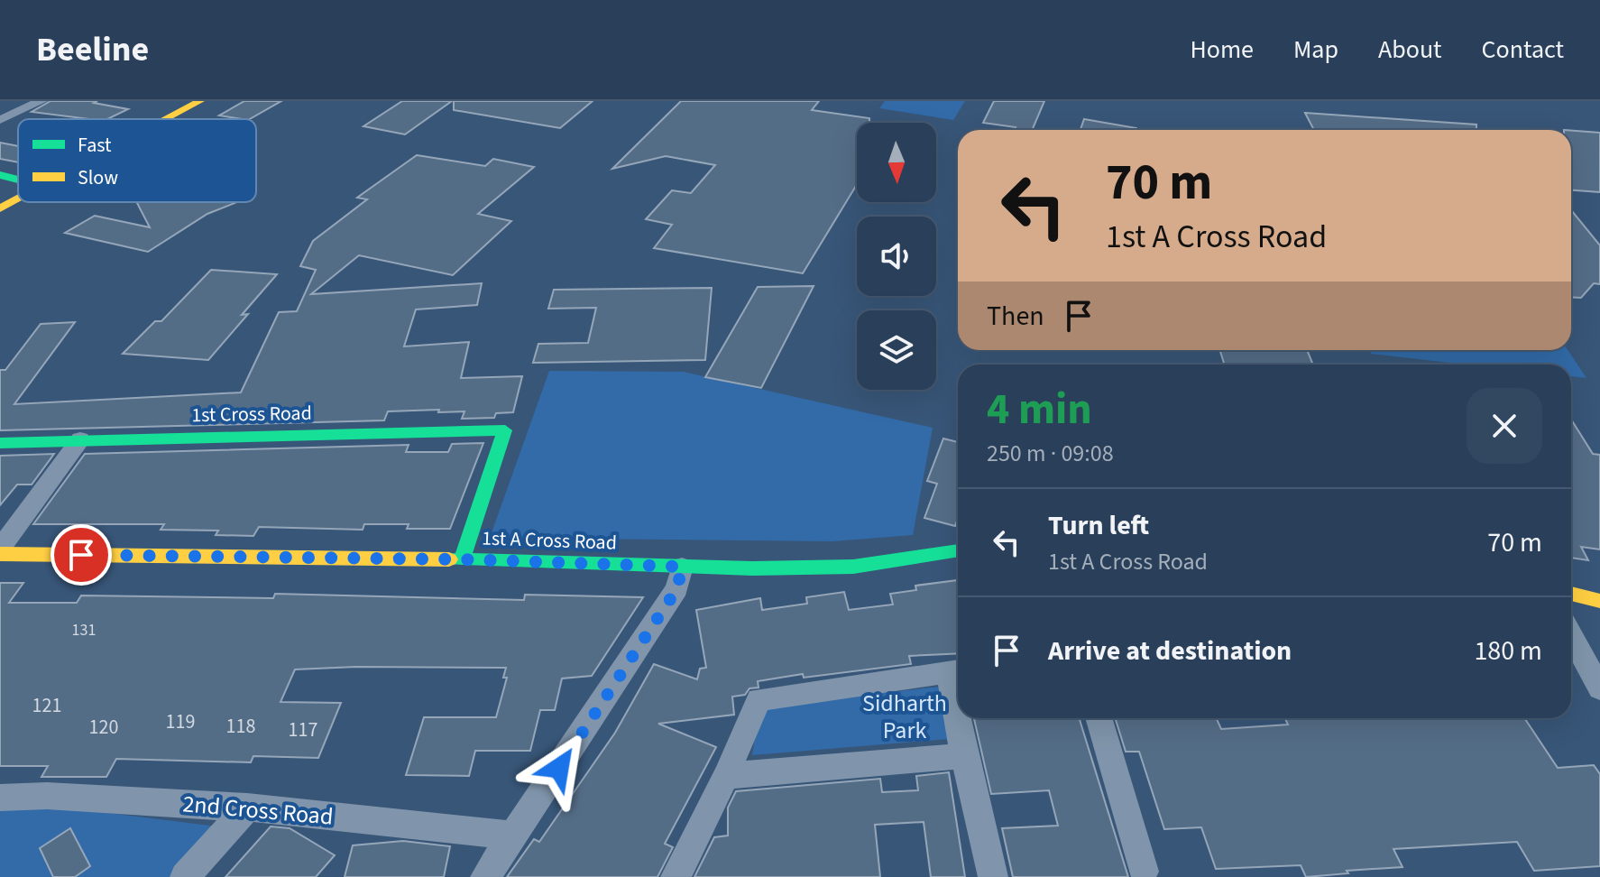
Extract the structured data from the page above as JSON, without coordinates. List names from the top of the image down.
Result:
{
  "streets": {
    "street": ["1st Cross Road", "1st A Cross Road", "2nd Cross Road"]
  },
  "crossings": [
    ["1st Cross Road", "1st A Cross Road"]
  ],
  "parks": ["Sidharth Park"],
  "house_numbers": [
    "131",
    "121",
    "119",
    "118",
    "120",
    "117"
  ],
  "legend": ["Fast", "Slow"],
  "north": "bottom",
  "page": {
    "header": "Beeline",
    "nav": [
      "Home",
      "Map",
      "About",
      "Contact"
    ],
    "turn": ["70 m", "1st A Cross Road"],
    "then": "Then",
    "heading": ["4 min", "250 m · 09:08"],
    "list": [
      {
        "name": "Turn left",
        "note": "1st A Cross Road",
        "value": "70 m"
      },
      {
        "name": "Arrive at destination",
        "value": "180 m"
      }
    ]
  }
}
